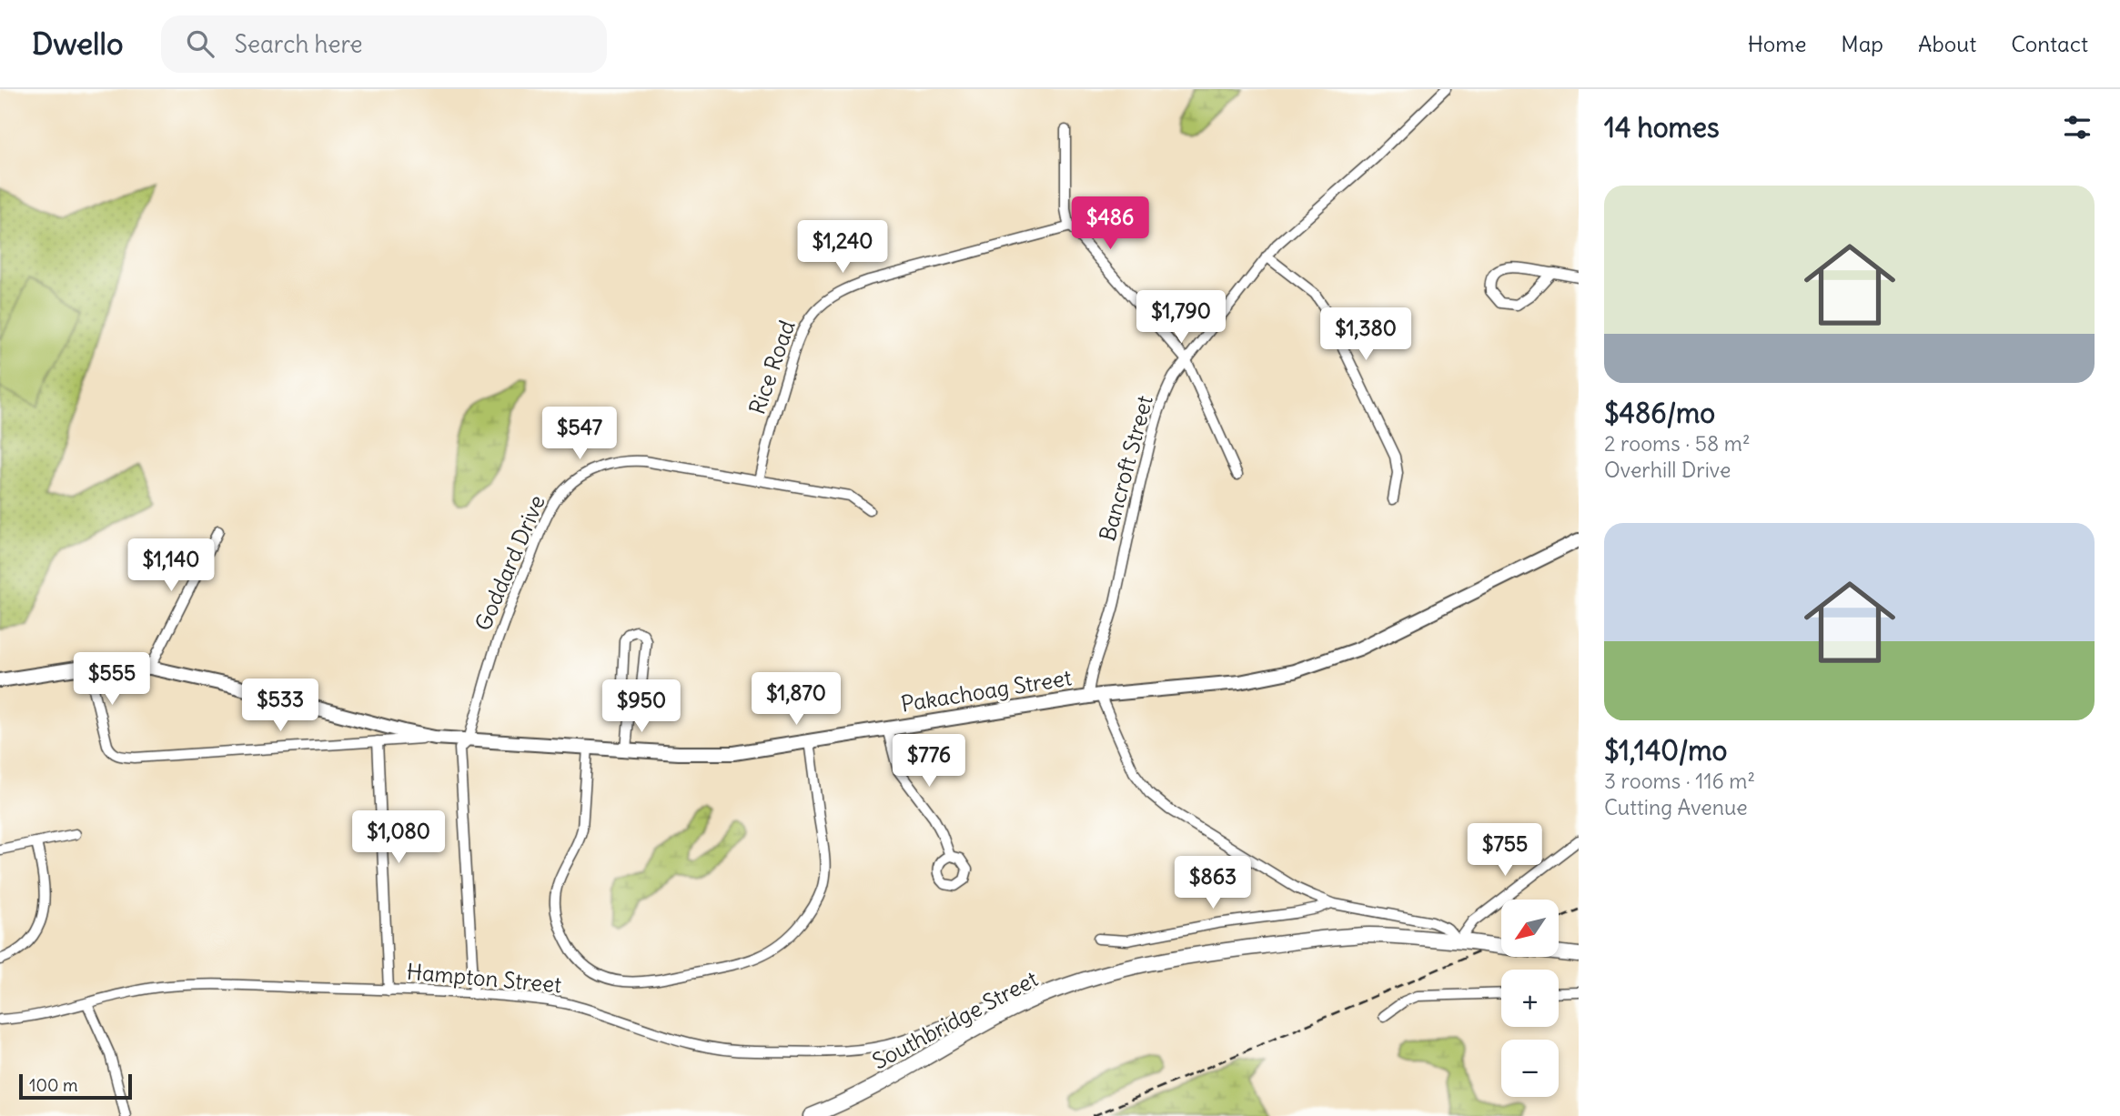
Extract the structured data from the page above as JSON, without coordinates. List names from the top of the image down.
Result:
{
  "streets": {
    "main road": ["Southbridge Street"],
    "street": [
      "Rice Road",
      "Bancroft Street",
      "Goddard Drive",
      "Pakachoag Street",
      "Hampton Street"
    ]
  },
  "crossings": [
    ["Rice Road", "Goddard Drive"],
    ["Bancroft Street", "Pakachoag Street"],
    ["Goddard Drive", "Pakachoag Street"],
    ["Goddard Drive", "Hampton Street"],
    ["Hampton Street", "Southbridge Street"]
  ],
  "scale_bar": "100 m",
  "north": "bottom left",
  "page": {
    "header": "Dwello",
    "search": "Search here",
    "nav": [
      "Home",
      "Map",
      "About",
      "Contact"
    ],
    "heading": "14 homes",
    "list": [
      {
        "name": "$486/mo",
        "note": "2 rooms · 58 m² · Overhill Drive"
      },
      {
        "name": "$1,140/mo",
        "note": "3 rooms · 116 m² · Cutting Avenue"
      }
    ],
    "price": [
      "$486",
      "$1,240",
      "$1,790",
      "$1,380",
      "$547",
      "$1,140",
      "$555",
      "$1,870",
      "$533",
      "$950",
      "$776",
      "$1,080",
      "$755",
      "$863"
    ],
    "map_buttons": ["+", "−"],
    "scale": "100 m"
  }
}
